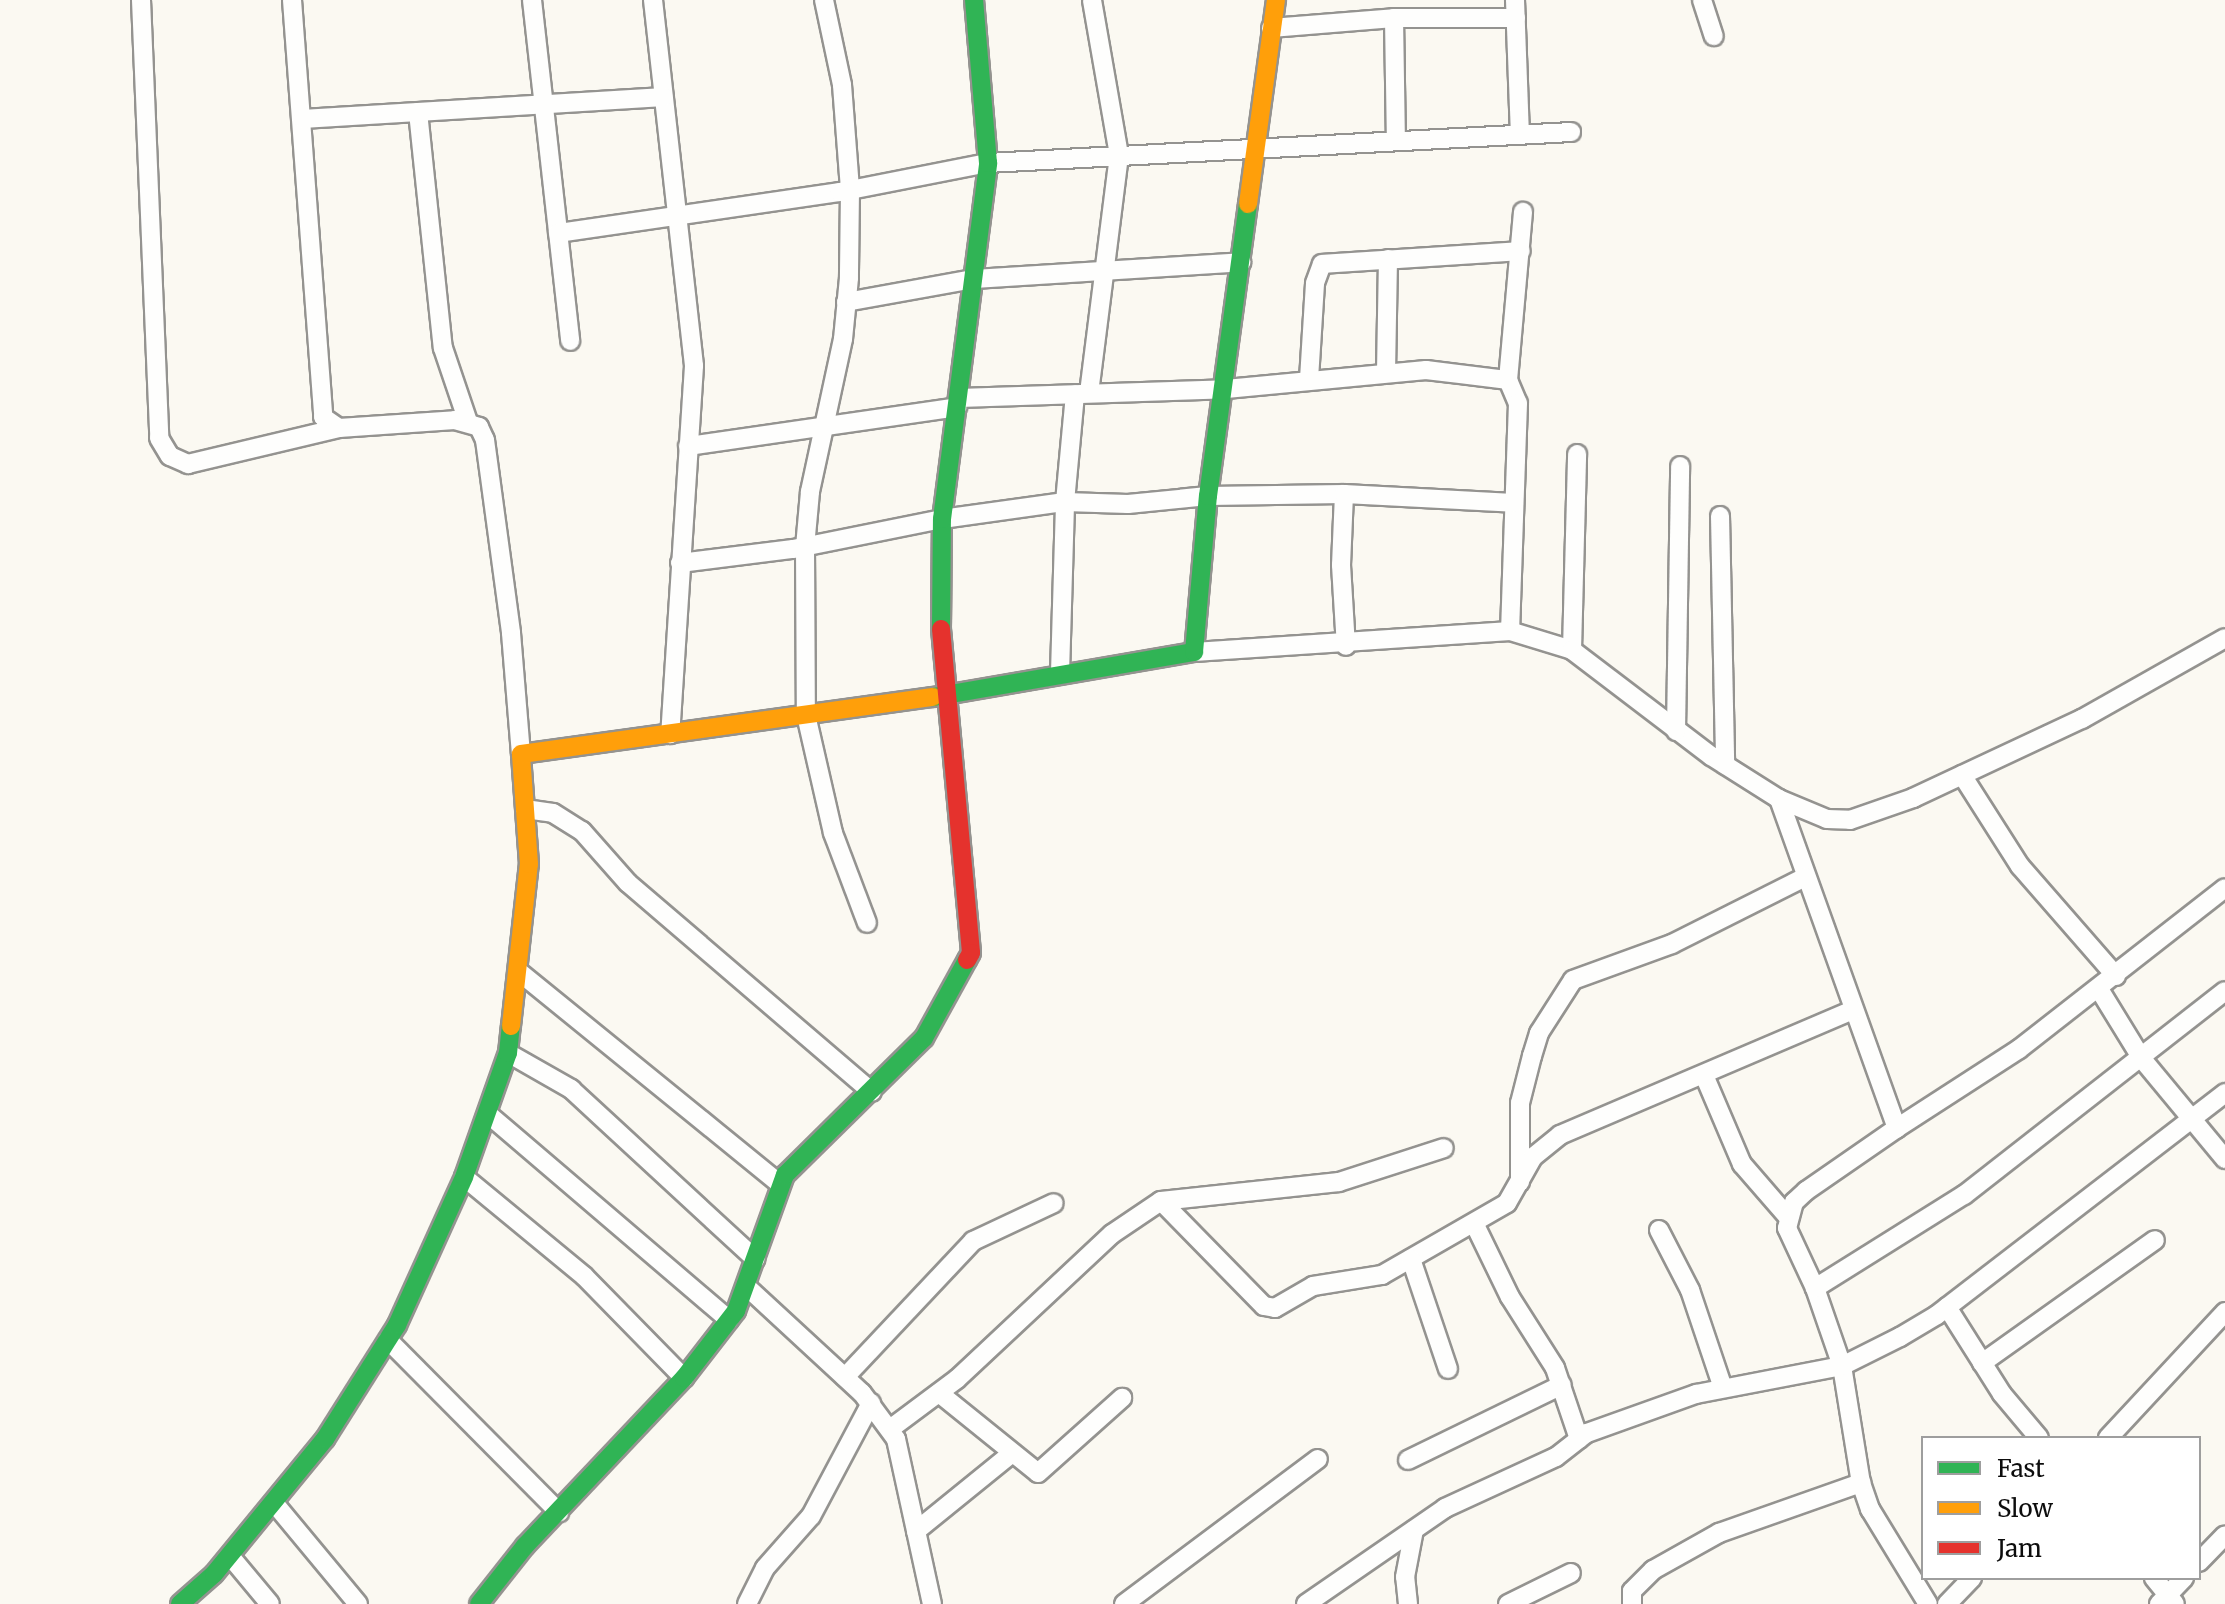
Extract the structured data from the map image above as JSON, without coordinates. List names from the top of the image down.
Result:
{
  "legend": ["Fast", "Slow", "Jam"]
}
